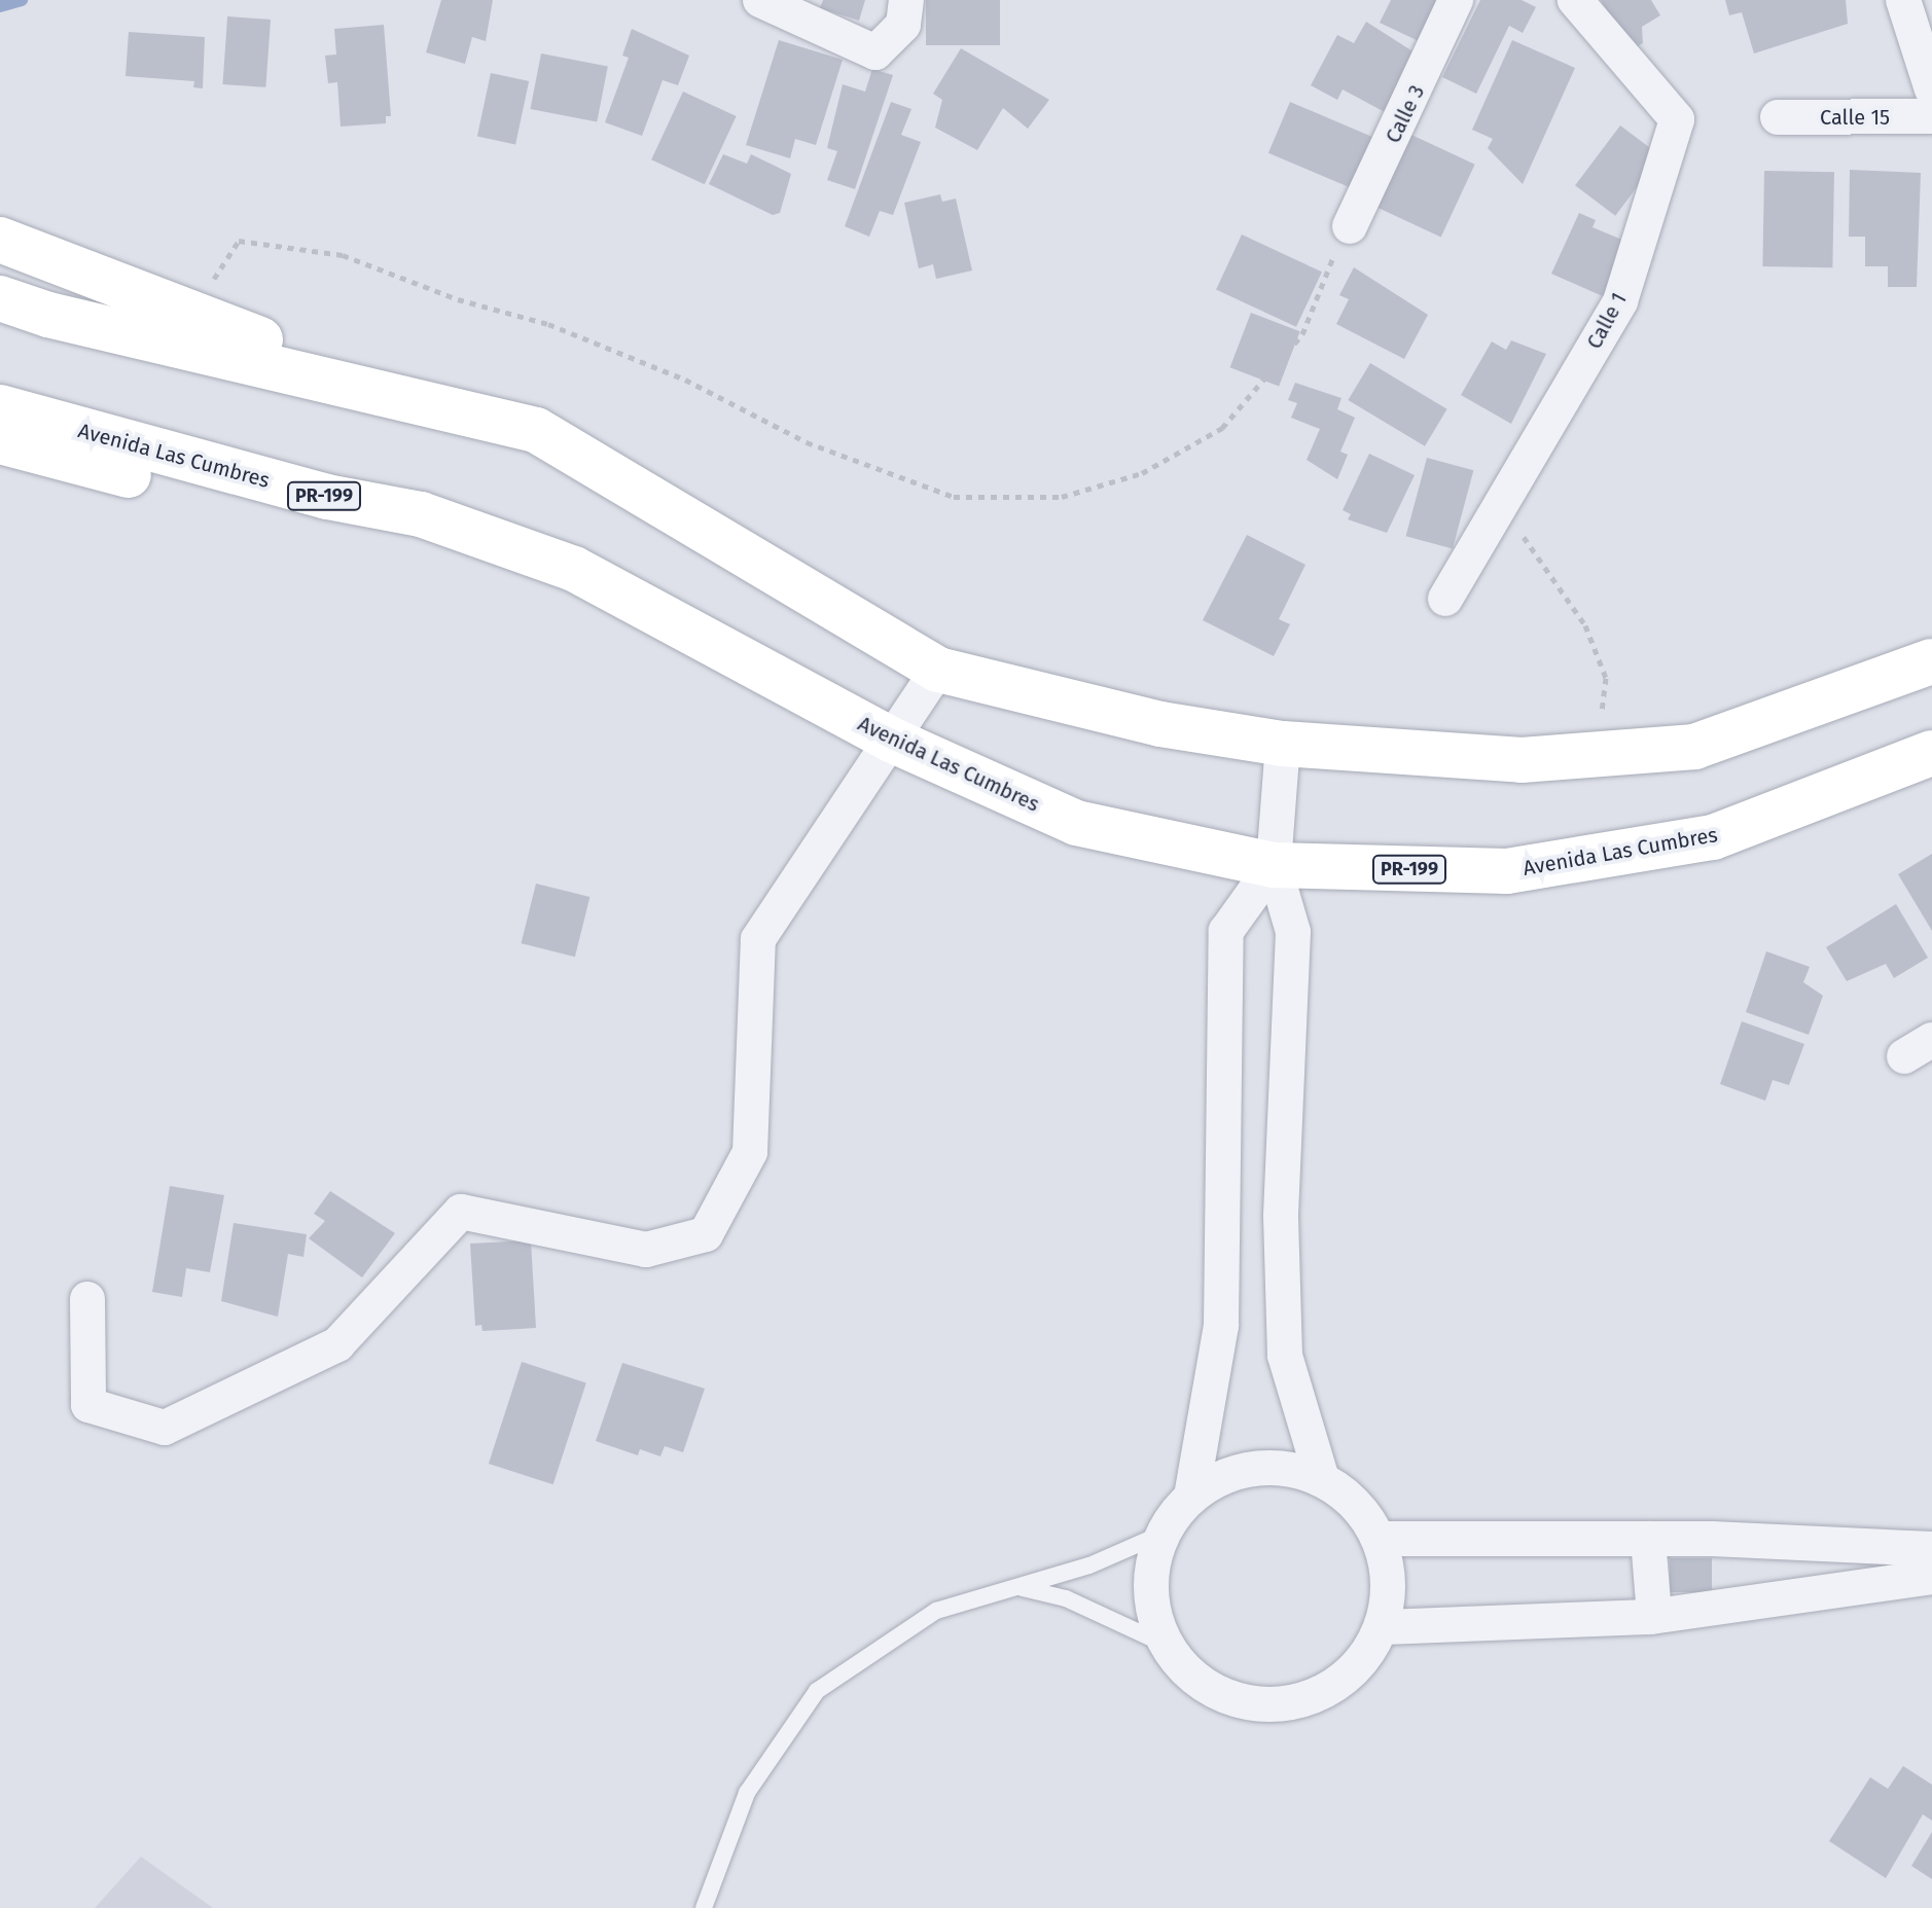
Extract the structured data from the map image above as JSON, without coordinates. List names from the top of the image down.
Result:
{
  "streets": {
    "highway": ["Avenida Las Cumbres", "PR-199"],
    "street": ["Calle 3", "Calle 15", "Calle 1"]
  }
}
